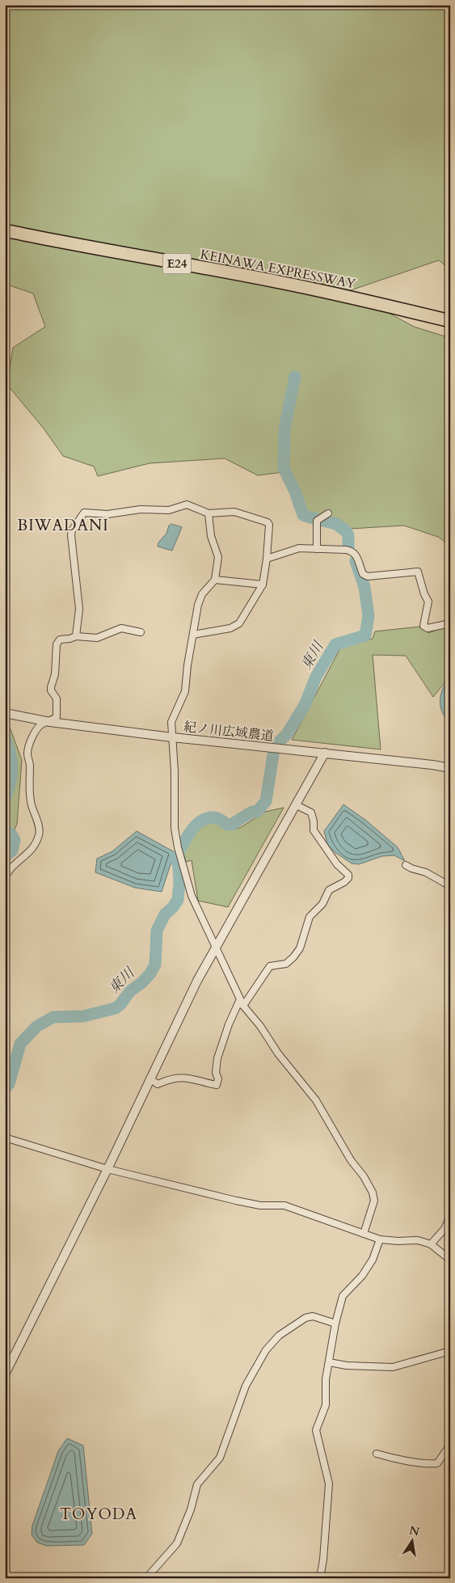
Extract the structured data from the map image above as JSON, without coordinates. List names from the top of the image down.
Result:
{
  "streets": {
    "highway": ["E24", "KEINAWA EXPRESSWAY"],
    "street": ["紀ノ川広域農道"]
  },
  "districts": ["BIWADANI", "TOYODA"],
  "water": ["東川"],
  "north": "top"
}
